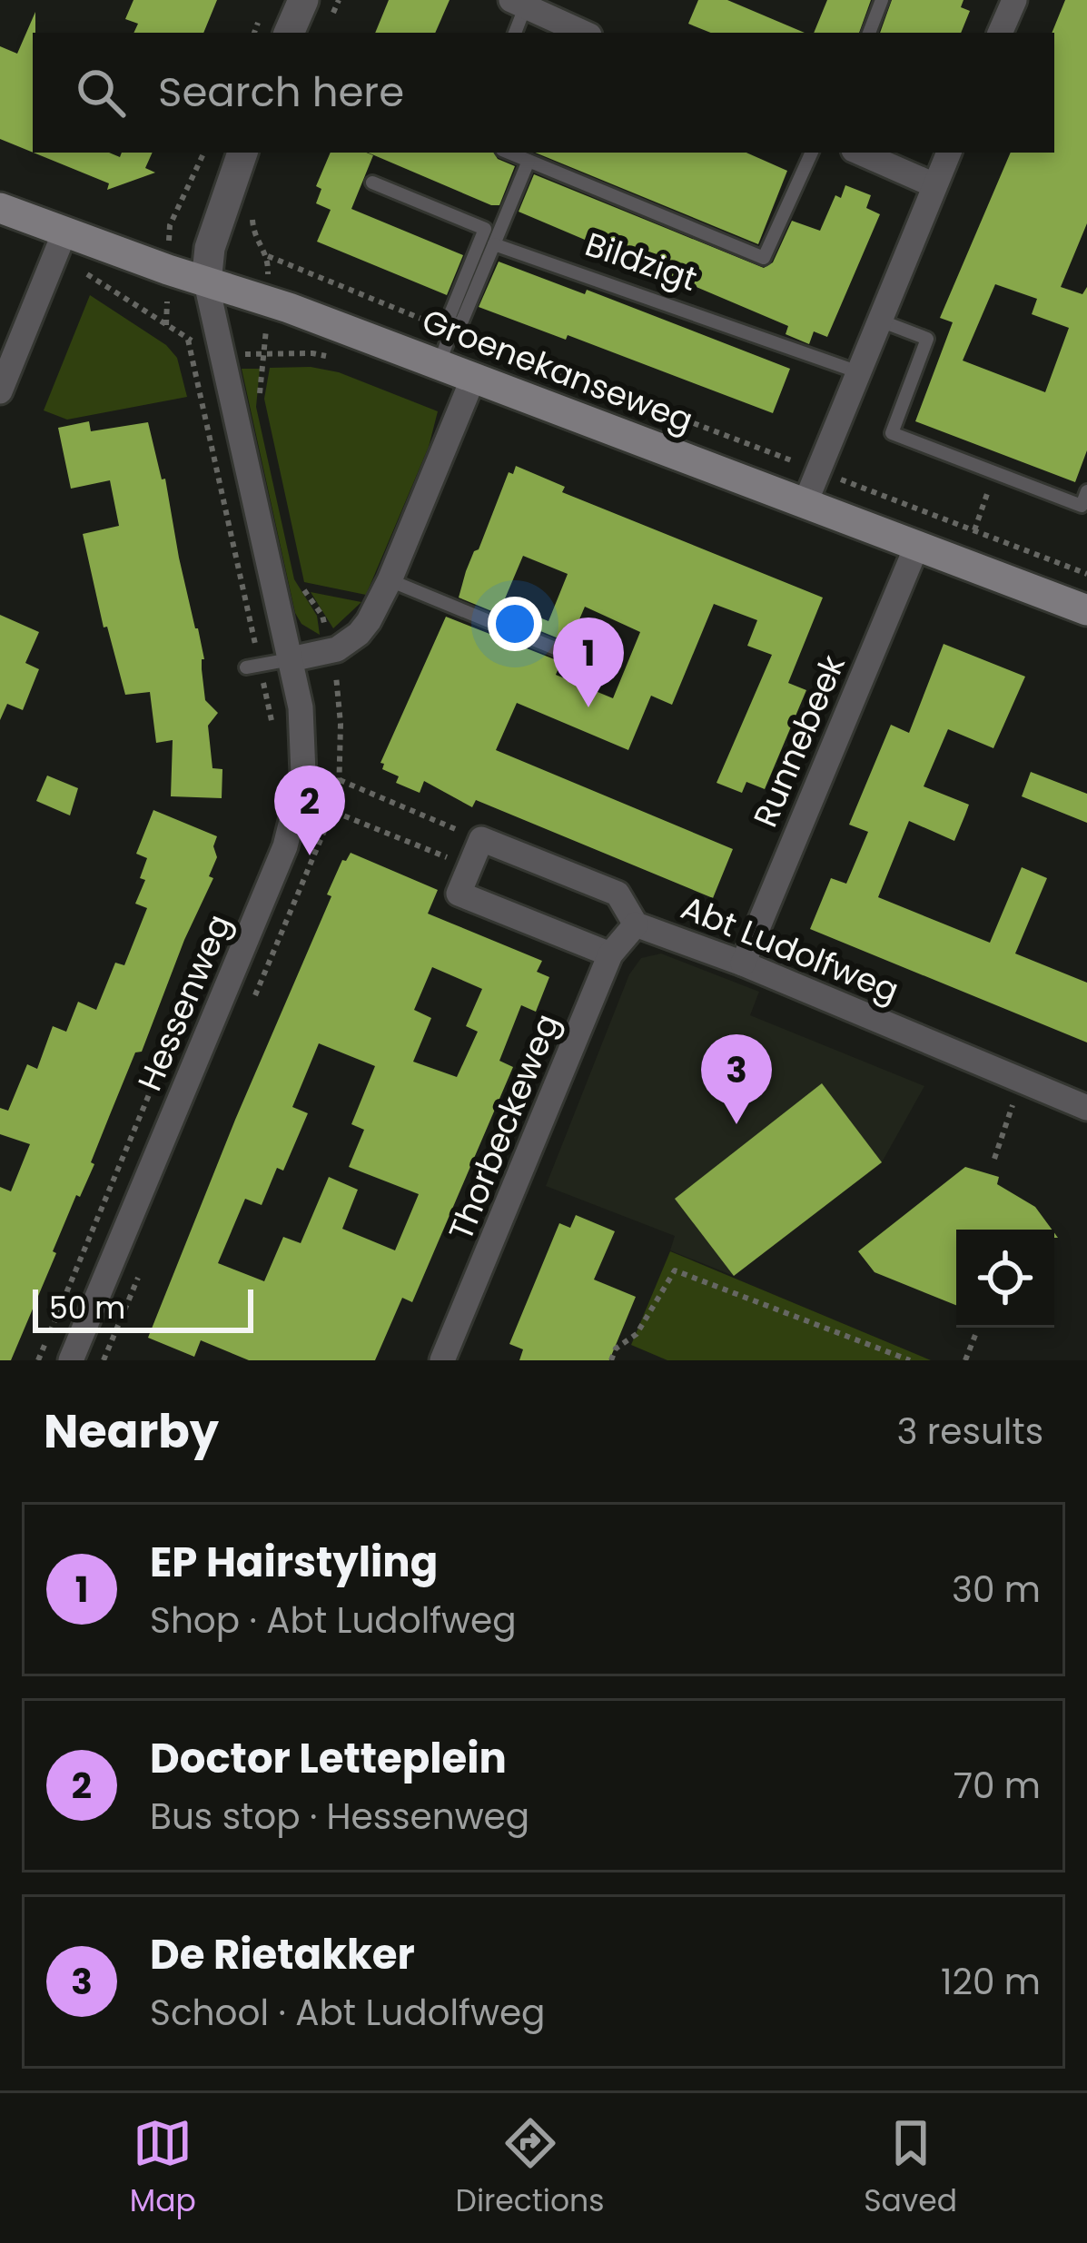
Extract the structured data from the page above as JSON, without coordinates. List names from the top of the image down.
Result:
{
  "streets": {
    "main road": ["Groenekanseweg"],
    "street": [
      "Runnebeek",
      "Abt Ludolfweg",
      "Hessenweg",
      "Thorbeckeweg"
    ],
    "lane": ["Bildzigt"]
  },
  "crossings": [
    ["Groenekanseweg", "Runnebeek"],
    ["Groenekanseweg", "Hessenweg"],
    ["Runnebeek", "Abt Ludolfweg"],
    ["Abt Ludolfweg", "Thorbeckeweg"]
  ],
  "scale_bar": "50 m",
  "page": {
    "search": "Search here",
    "pins": ["1", "2", "3"],
    "scale": "50 m",
    "heading": ["Nearby", "3 results"],
    "list": [
      {
        "mark": "1",
        "name": "EP Hairstyling",
        "note": "Shop · Abt Ludolfweg",
        "value": "30 m"
      },
      {
        "mark": "2",
        "name": "Doctor Letteplein",
        "note": "Bus stop · Hessenweg",
        "value": "70 m"
      },
      {
        "mark": "3",
        "name": "De Rietakker",
        "note": "School · Abt Ludolfweg",
        "value": "120 m"
      }
    ],
    "nav": ["Map", "Directions", "Saved"]
  }
}
